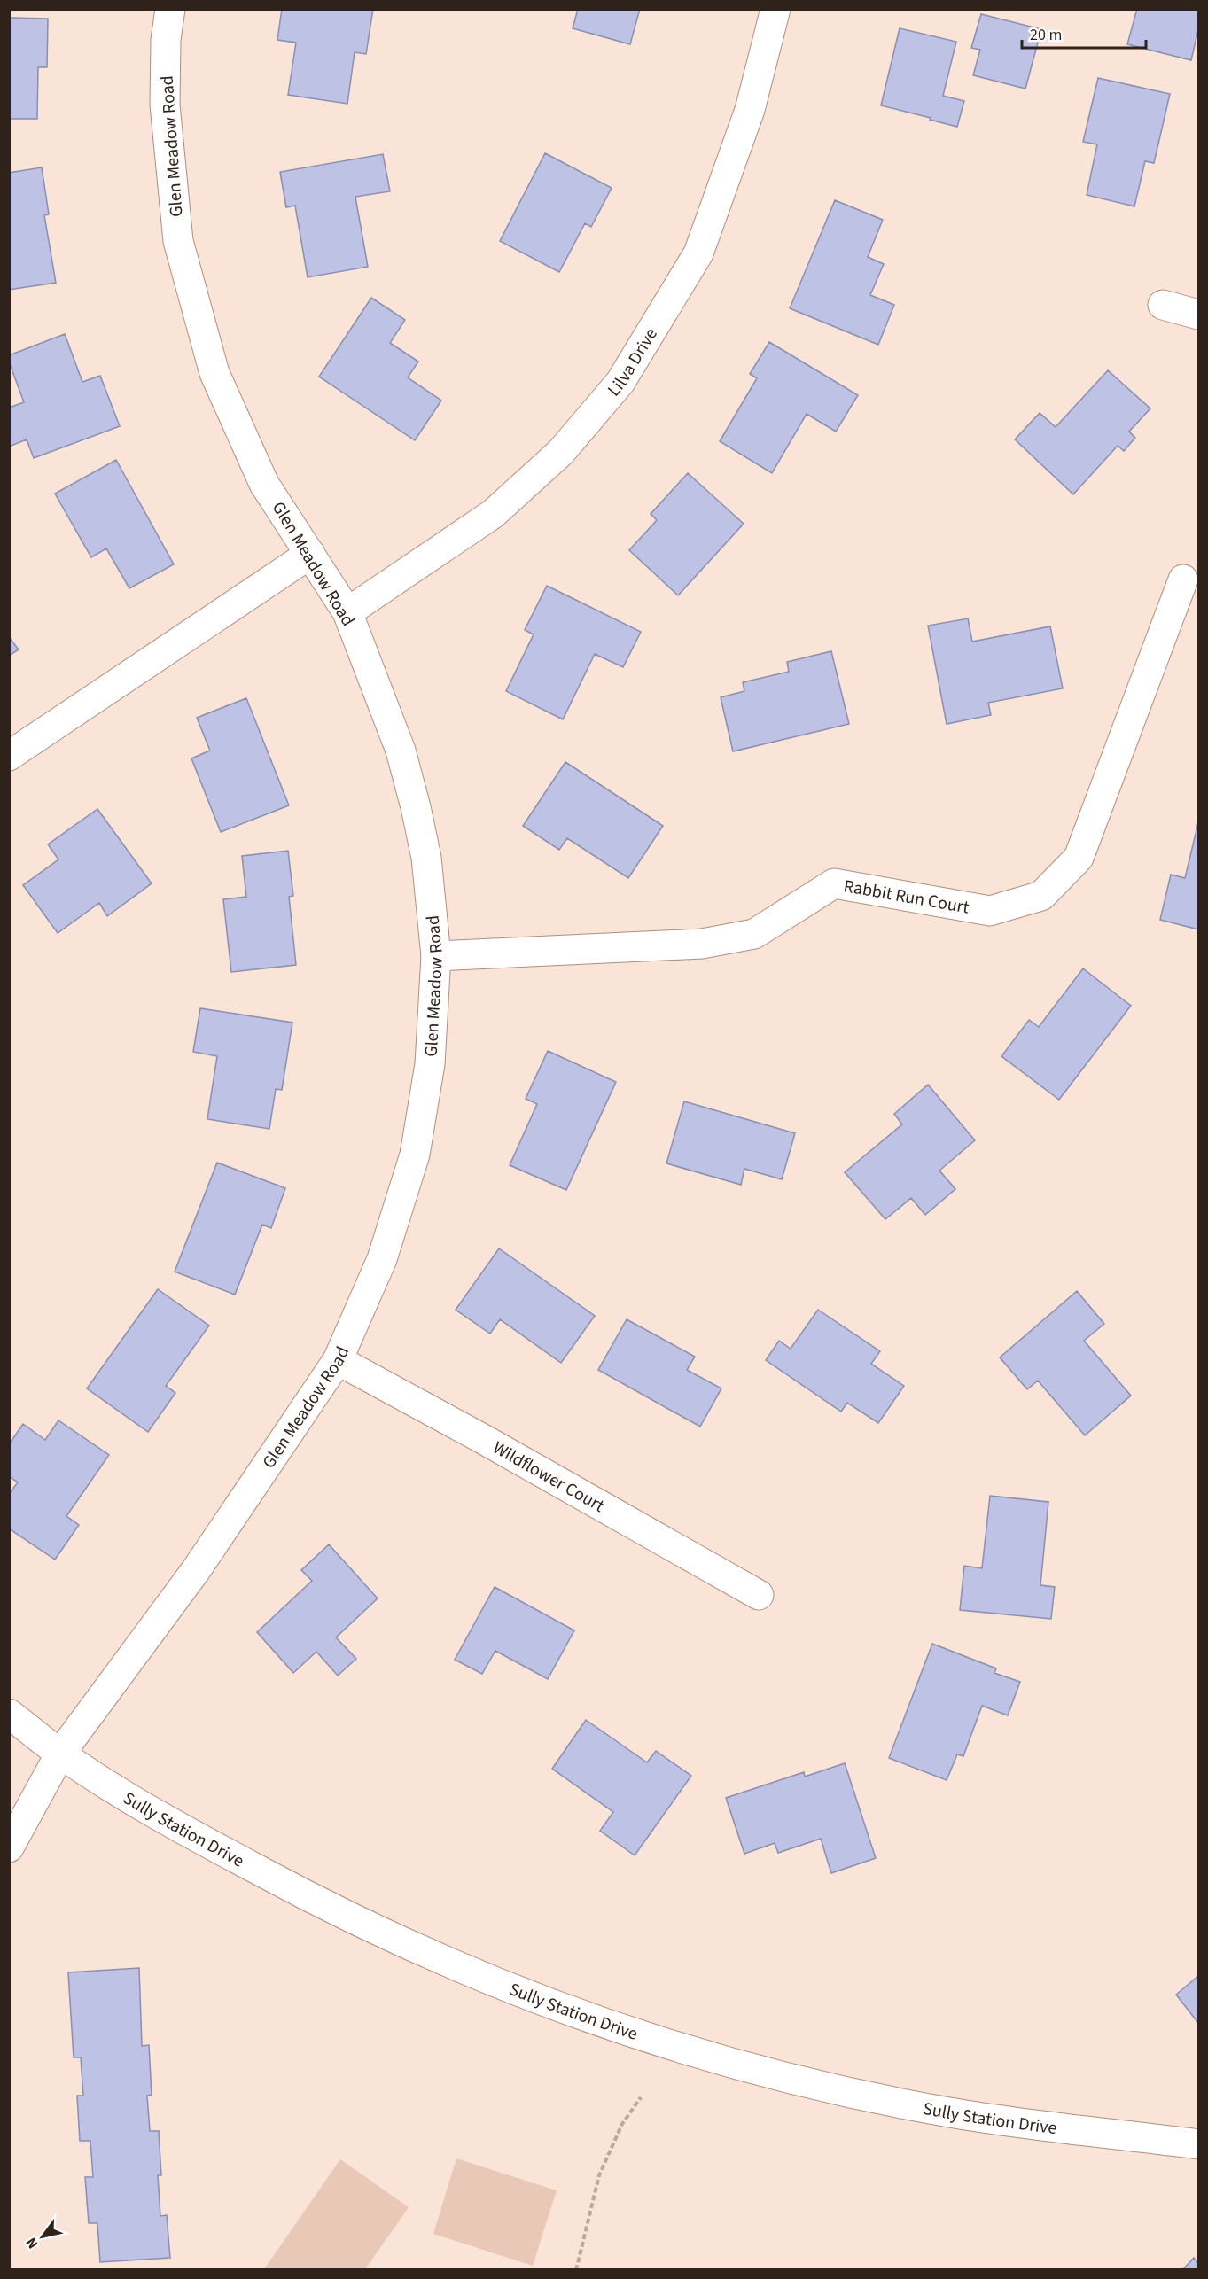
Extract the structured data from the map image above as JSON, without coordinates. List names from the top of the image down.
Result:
{
  "streets": {
    "street": [
      "Glen Meadow Road",
      "Lilva Drive",
      "Rabbit Run Court",
      "Wildflower Court",
      "Sully Station Drive"
    ]
  },
  "crossings": [
    ["Glen Meadow Road", "Lilva Drive"],
    ["Glen Meadow Road", "Rabbit Run Court"],
    ["Glen Meadow Road", "Wildflower Court"],
    ["Glen Meadow Road", "Sully Station Drive"]
  ],
  "scale_bar": "20 m",
  "north": "bottom left"
}
